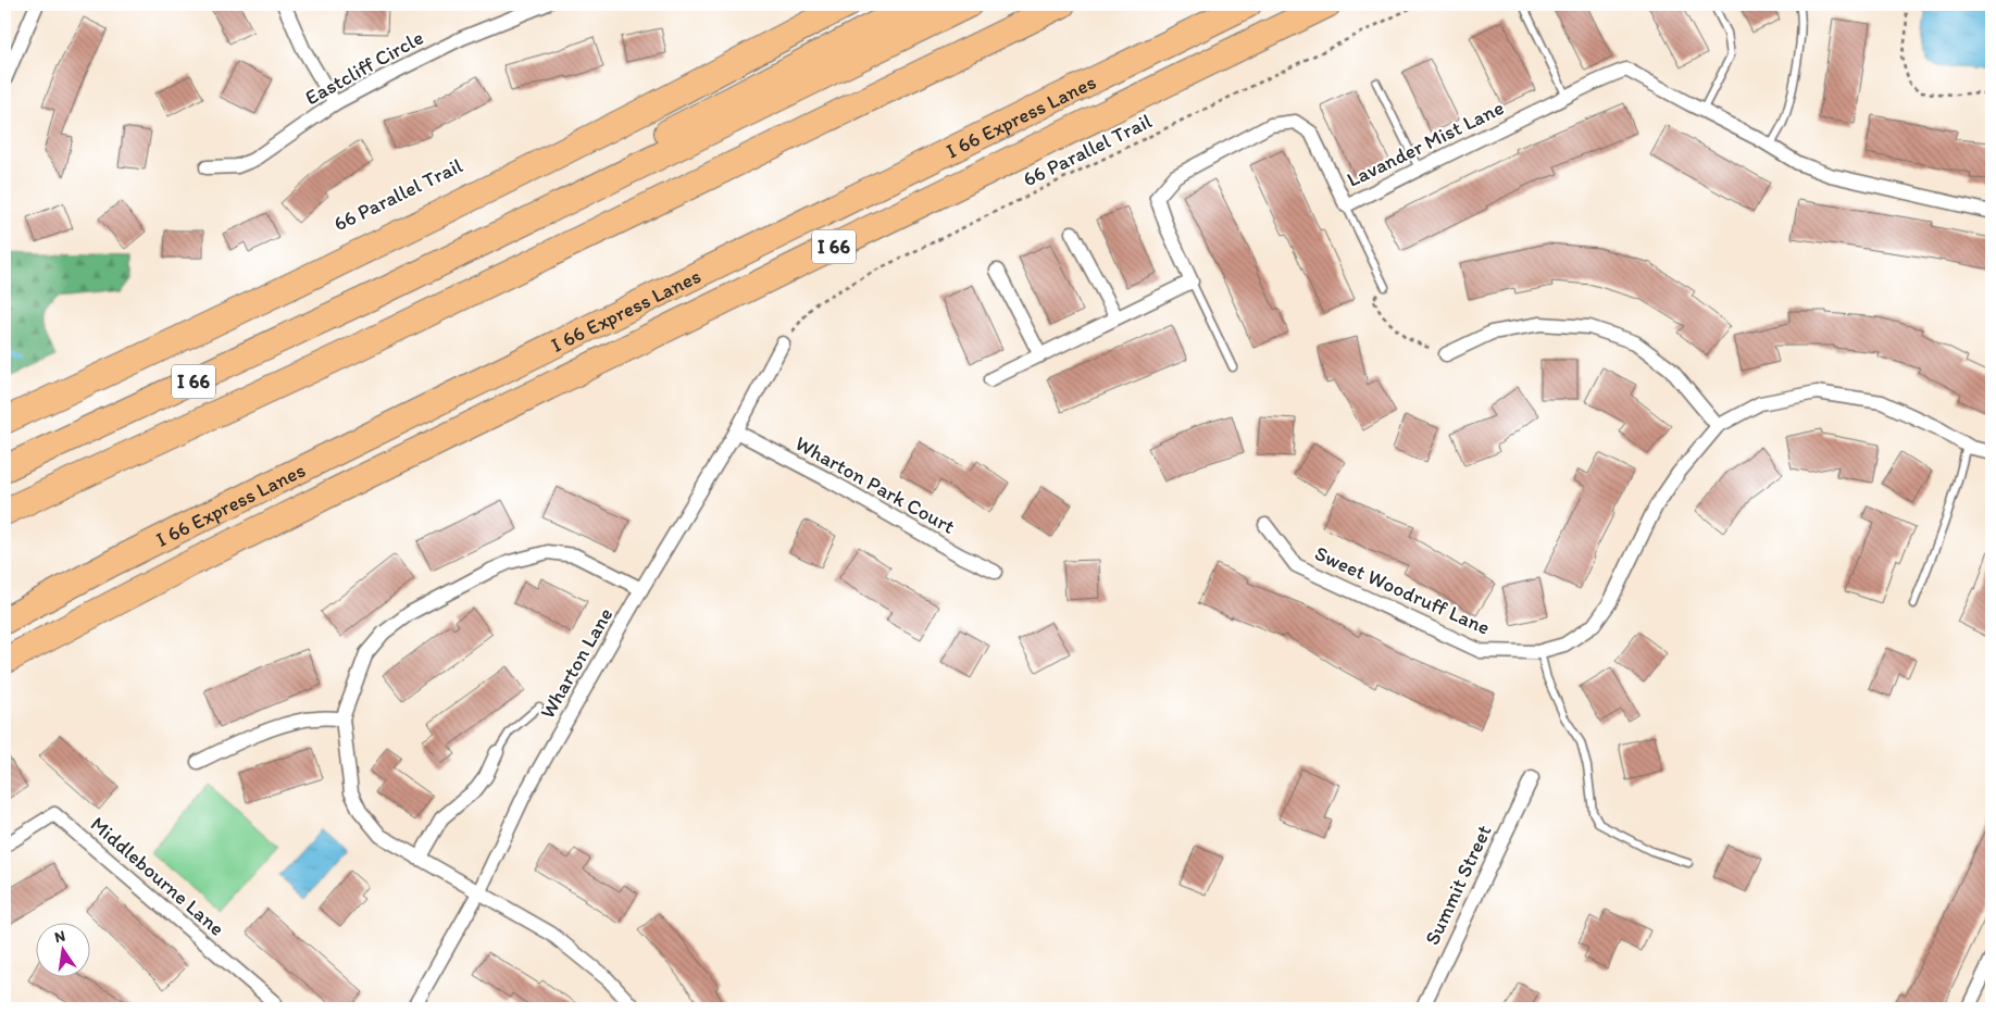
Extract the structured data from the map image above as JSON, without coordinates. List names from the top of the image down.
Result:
{
  "streets": {
    "highway": ["I 66 Express Lanes", "I 66"],
    "street": [
      "Eastcliff Circle",
      "Lavander Mist Lane",
      "Wharton Park Court",
      "Sweet Woodruff Lane",
      "Wharton Lane",
      "Middlebourne Lane",
      "Summit Street"
    ],
    "path": ["66 Parallel Trail"]
  },
  "crossings": [
    ["66 Parallel Trail", "Wharton Lane"],
    ["Wharton Park Court", "Wharton Lane"]
  ],
  "north": "top"
}
